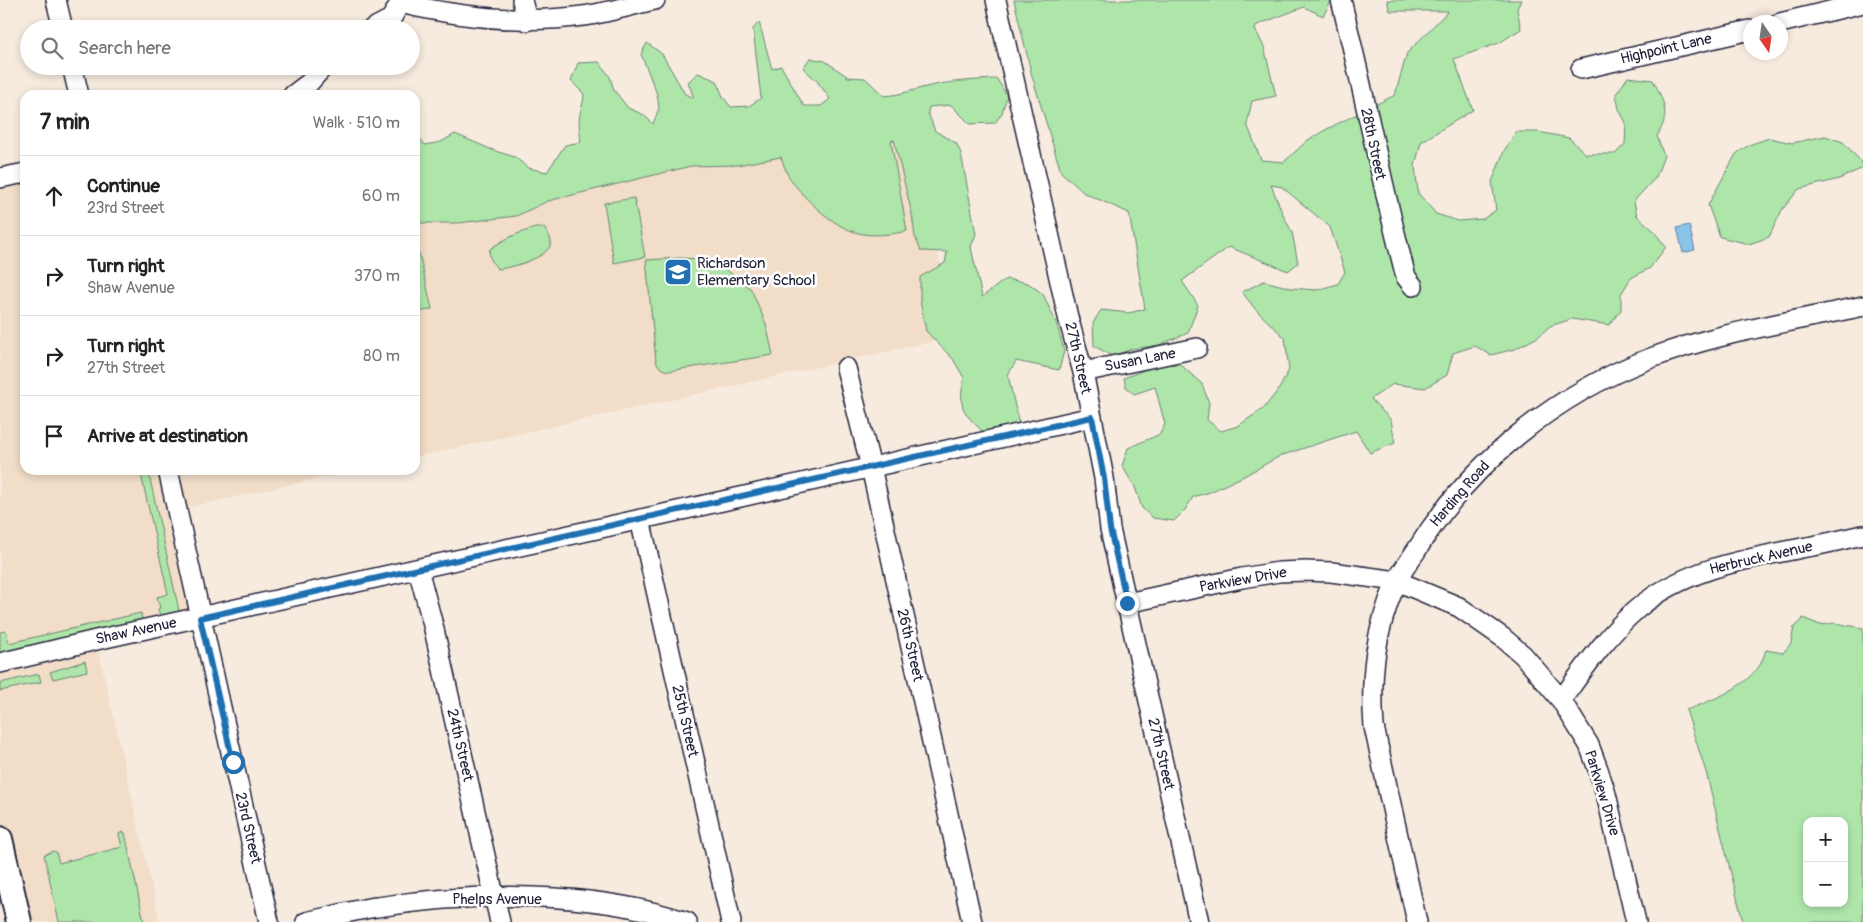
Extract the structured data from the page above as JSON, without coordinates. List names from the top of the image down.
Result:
{
  "streets": {
    "street": [
      "Highpoint Lane",
      "28th Street",
      "27th Street",
      "Susan Lane",
      "Harding Road",
      "Herbruck Avenue",
      "Parkview Drive",
      "Shaw Avenue",
      "26th Street",
      "25th Street",
      "24th Street",
      "23rd Street",
      "Phelps Avenue"
    ]
  },
  "crossings": [
    ["27th Street", "Susan Lane"],
    ["27th Street", "Parkview Drive"],
    ["27th Street", "Shaw Avenue"],
    ["Harding Road", "Parkview Drive"],
    ["Herbruck Avenue", "Parkview Drive"],
    ["Shaw Avenue", "26th Street"],
    ["Shaw Avenue", "25th Street"],
    ["Shaw Avenue", "24th Street"],
    ["Shaw Avenue", "23rd Street"],
    ["24th Street", "Phelps Avenue"]
  ],
  "places": {
    "school or university": ["Richardson Elementary School"]
  },
  "north": "bottom",
  "page": {
    "search": "Search here",
    "heading": ["7 min", "Walk · 510 m"],
    "list": [
      ["Continue", "23rd Street", "60 m"],
      ["Turn right", "Shaw Avenue", "370 m"],
      ["Turn right", "27th Street", "80 m"],
      "Arrive at destination"
    ],
    "map_buttons": ["+", "−"]
  }
}
